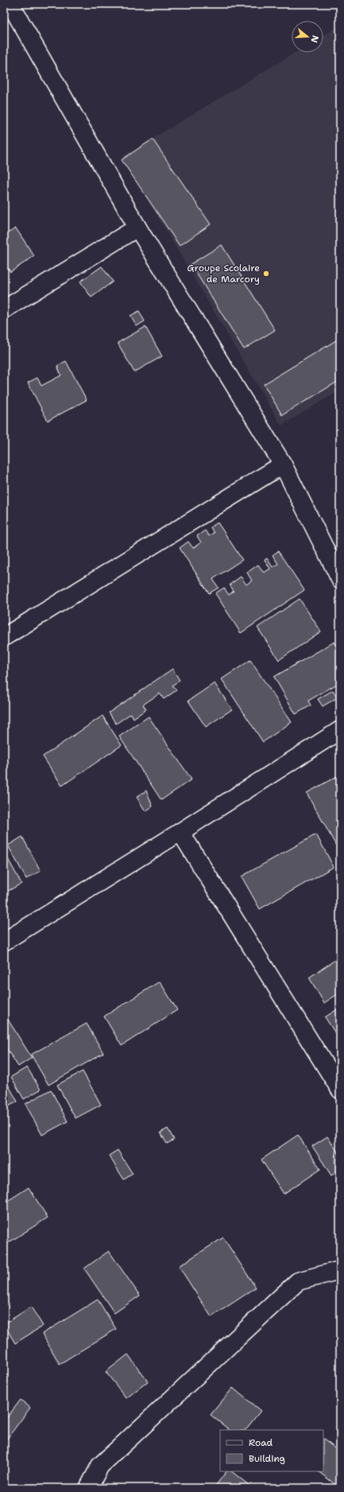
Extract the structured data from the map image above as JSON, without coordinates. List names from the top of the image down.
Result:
{
  "places": ["Groupe Scolaire de Marcory"],
  "legend": ["Road", "Building"],
  "north": "right"
}
